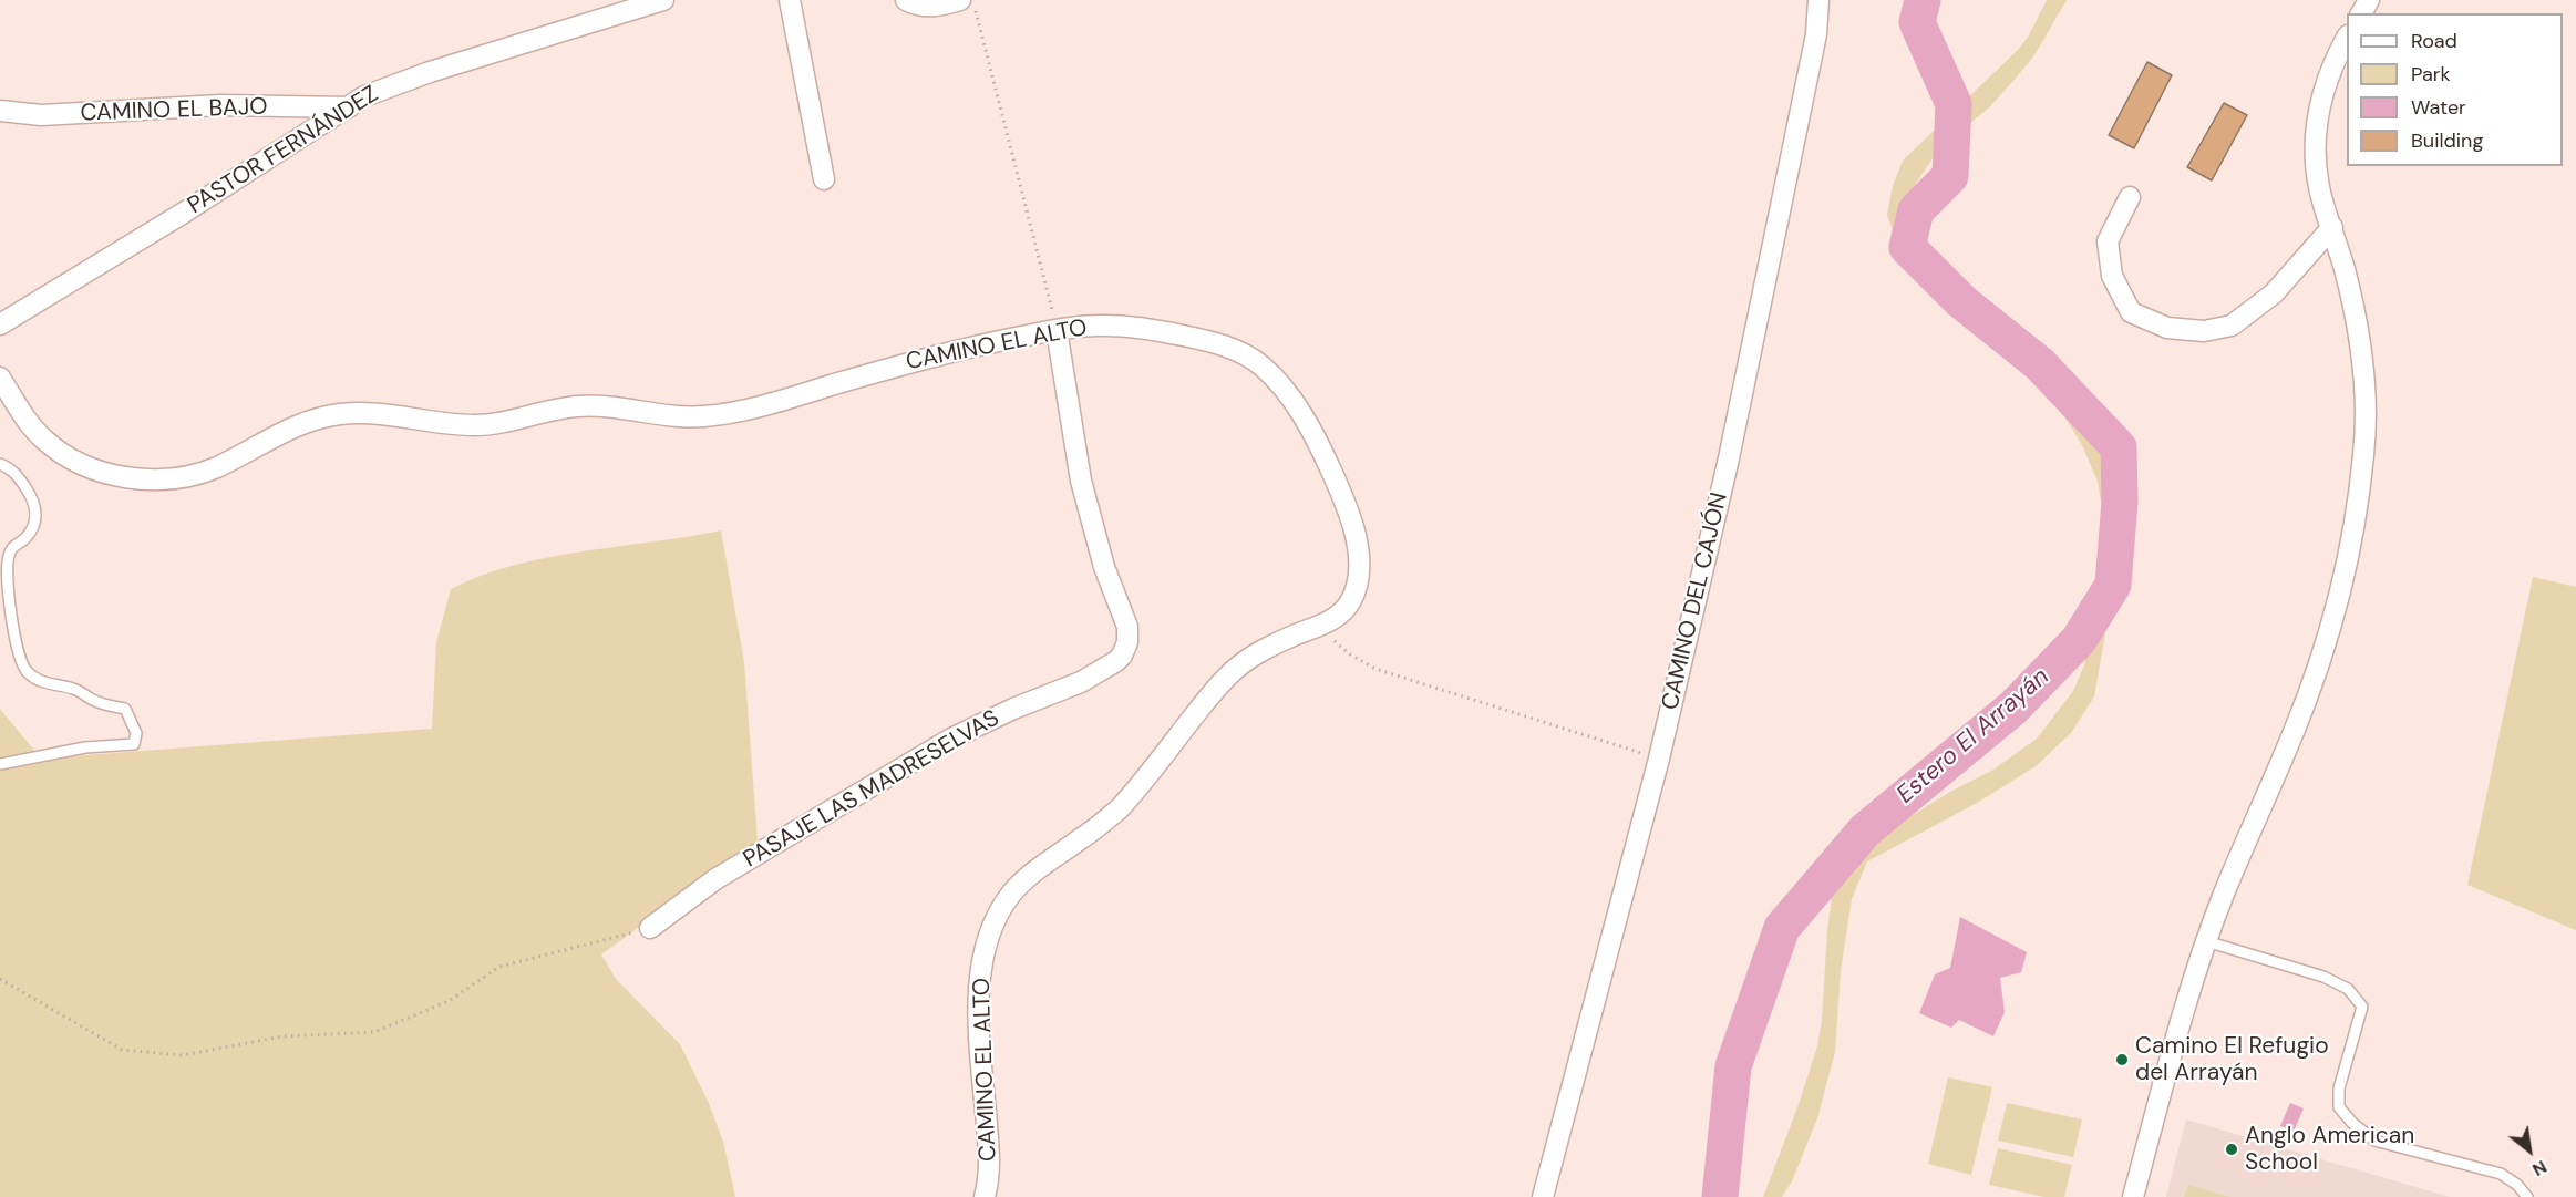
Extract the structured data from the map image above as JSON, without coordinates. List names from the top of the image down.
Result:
{
  "streets": {
    "street": [
      "CAMINO EL BAJO",
      "PASTOR FERNÁNDEZ",
      "CAMINO EL ALTO",
      "CAMINO DEL CAJÓN",
      "PASAJE LAS MADRESELVAS"
    ]
  },
  "crossings": [
    ["CAMINO EL BAJO", "PASTOR FERNÁNDEZ"],
    ["CAMINO EL ALTO", "PASAJE LAS MADRESELVAS"]
  ],
  "water": ["Estero El Arrayán"],
  "places": ["Camino El Refugio del Arrayán", "Anglo American School"],
  "legend": [
    "Road",
    "Park",
    "Water",
    "Building"
  ],
  "north": "bottom right"
}
